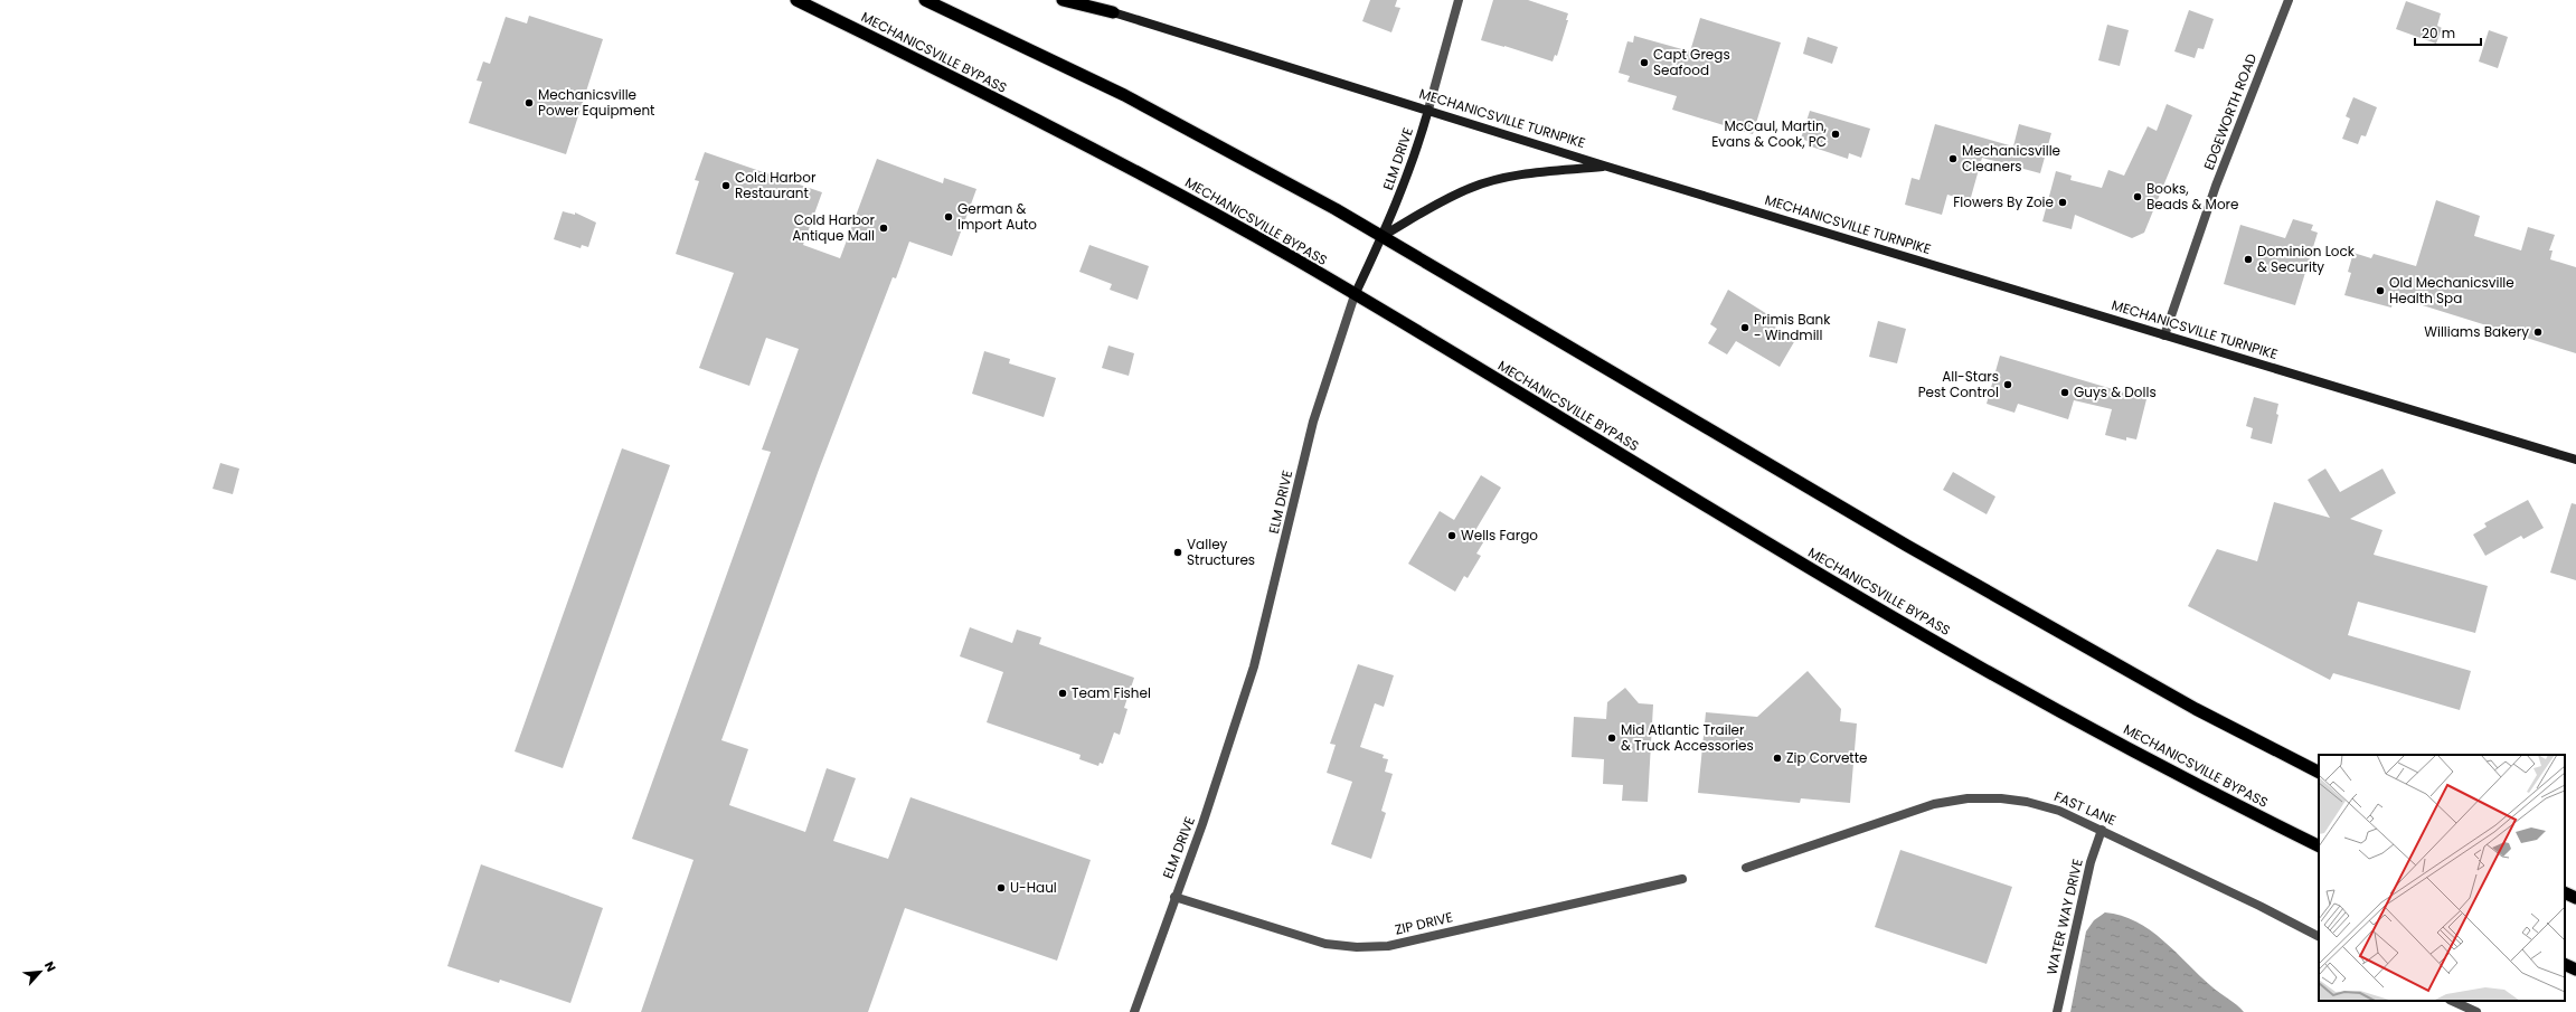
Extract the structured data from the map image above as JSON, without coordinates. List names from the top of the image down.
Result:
{
  "streets": {
    "highway": ["MECHANICSVILLE BYPASS"],
    "main road": ["MECHANICSVILLE TURNPIKE", "ELM DRIVE"],
    "street": [
      "EDGEWORTH ROAD",
      "FAST LANE",
      "WATER WAY DRIVE",
      "ZIP DRIVE"
    ]
  },
  "crossings": [
    ["MECHANICSVILLE BYPASS", "ELM DRIVE"],
    ["EDGEWORTH ROAD", "MECHANICSVILLE TURNPIKE"],
    ["MECHANICSVILLE TURNPIKE", "ELM DRIVE"],
    ["ELM DRIVE", "ZIP DRIVE"],
    ["FAST LANE", "WATER WAY DRIVE"]
  ],
  "places": [
    "Capt Gregs Seafood",
    "Mechanicsville Power Equipment",
    "McCaul, Martin, Evans & Cook, PC",
    "Mechanicsville Cleaners",
    "Cold Harbor Restaurant",
    "Books, Beads & More",
    "Flowers By Zoie",
    "German & Import Auto",
    "Cold Harbor Antique Mall",
    "Dominion Lock & Security",
    "Old Mechanicsville Health Spa",
    "Primis Bank - Windmill",
    "Williams Bakery",
    "All-Stars Pest Control",
    "Guys & Dolls",
    "Wells Fargo",
    "Valley Structures",
    "Team Fishel",
    "Mid Atlantic Trailer & Truck Accessories",
    "Zip Corvette",
    "U-Haul"
  ],
  "scale_bar": "20 m",
  "north": "top right"
}
